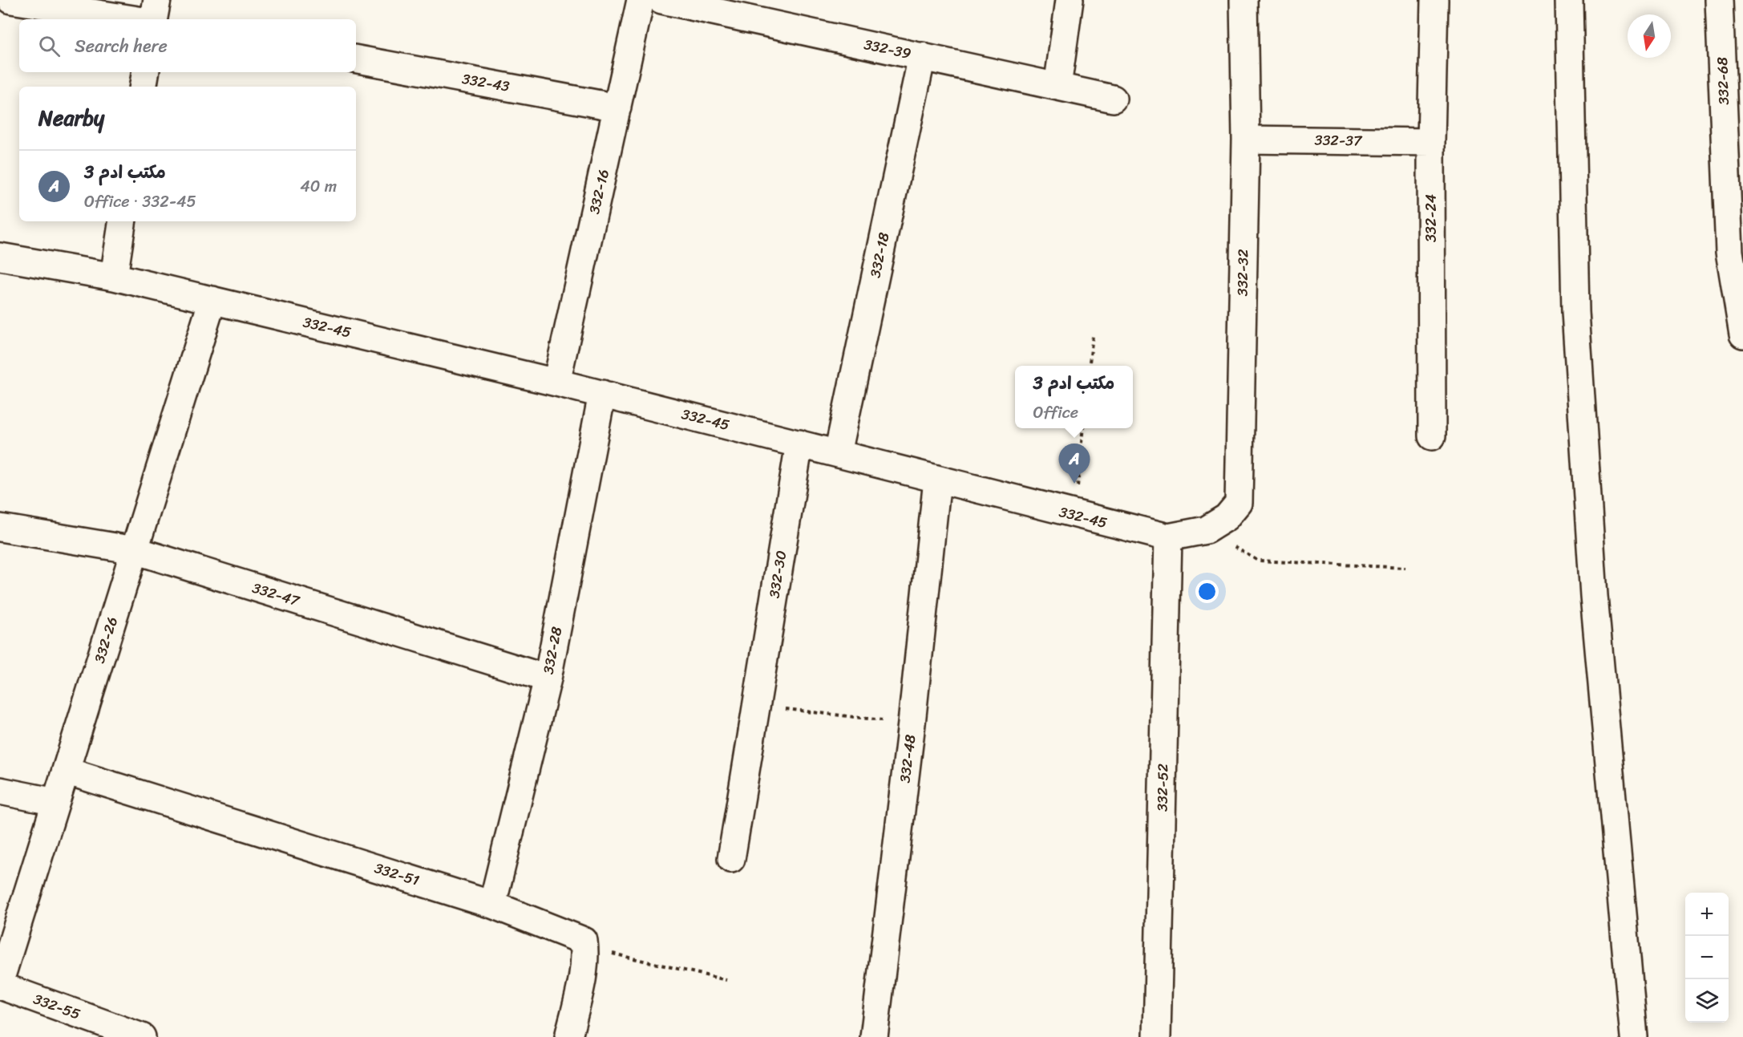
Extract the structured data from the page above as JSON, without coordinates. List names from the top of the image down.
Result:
{
  "streets": {
    "street": [
      "332-39",
      "332-68",
      "332-43",
      "332-37",
      "332-16",
      "332-24",
      "332-18",
      "332-32",
      "332-45",
      "332-30",
      "332-47",
      "332-26",
      "332-28",
      "332-48",
      "332-52",
      "332-51",
      "332-55"
    ]
  },
  "crossings": [
    ["332-39", "332-18"],
    ["332-43", "332-16"],
    ["332-37", "332-24"],
    ["332-37", "332-32"],
    ["332-16", "332-45"],
    ["332-18", "332-45"],
    ["332-32", "332-45"],
    ["332-45", "332-30"],
    ["332-45", "332-26"],
    ["332-45", "332-28"],
    ["332-45", "332-48"],
    ["332-45", "332-52"],
    ["332-47", "332-26"],
    ["332-47", "332-28"],
    ["332-26", "332-51"],
    ["332-28", "332-51"]
  ],
  "north": "bottom",
  "page": {
    "search": "Search here",
    "heading": "Nearby",
    "list": [
      {
        "mark": "A",
        "name": "مكتب ادم 3",
        "note": "Office · 332-45",
        "value": "40 m"
      }
    ],
    "popup": ["مكتب ادم 3", "Office"],
    "pins": "A",
    "map_buttons": ["+", "−"]
  }
}
